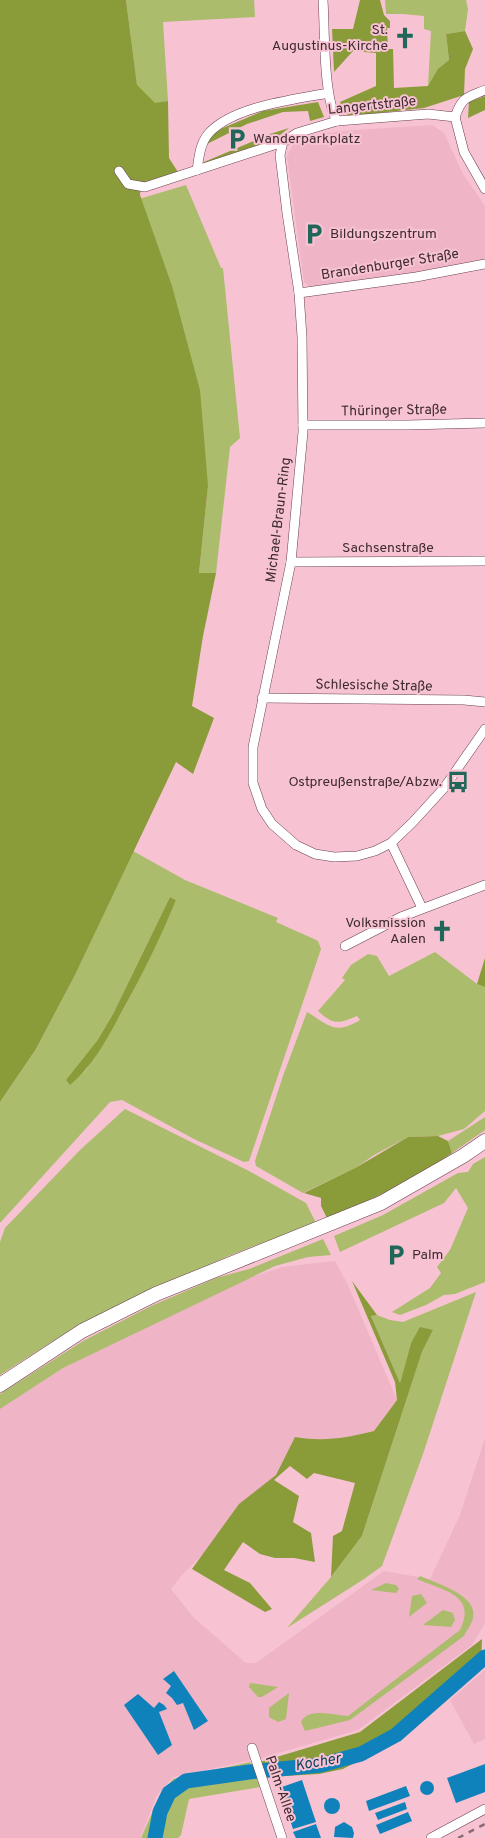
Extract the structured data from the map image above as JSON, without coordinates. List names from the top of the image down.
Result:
{
  "streets": {
    "street": [
      "Langertstraße",
      "Brandenburger Straße",
      "Thüringer Straße",
      "Michael-Braun-Ring",
      "Sachsenstraße",
      "Schlesische Straße",
      "Palm-Allee"
    ]
  },
  "crossings": [
    ["Langertstraße", "Michael-Braun-Ring"],
    ["Brandenburger Straße", "Michael-Braun-Ring"],
    ["Thüringer Straße", "Michael-Braun-Ring"],
    ["Michael-Braun-Ring", "Sachsenstraße"],
    ["Michael-Braun-Ring", "Schlesische Straße"]
  ],
  "water": ["Kocher"],
  "places": {
    "church": ["St. Augustinus-Kirche", "Volksmission Aalen"],
    "parking": ["Wanderparkplatz", "Bildungszentrum", "Palm"],
    "bus stop": ["Ostpreußenstraße/Abzw."]
  }
}
